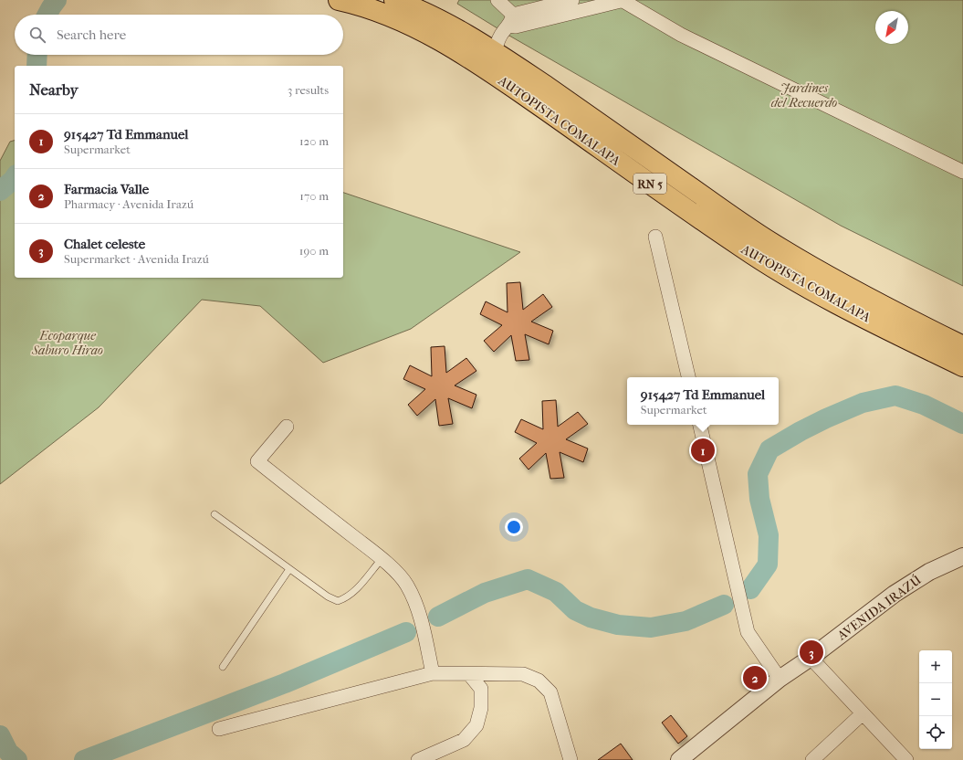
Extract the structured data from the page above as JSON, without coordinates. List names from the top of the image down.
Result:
{
  "streets": {
    "highway": ["AUTOPISTA COMALAPA", "RN 5"],
    "street": ["AVENIDA IRAZÚ"]
  },
  "parks": ["Jardines del Recuerdo", "Ecoparque Saburo Hirao"],
  "north": "bottom left",
  "page": {
    "search": "Search here",
    "heading": ["Nearby", "3 results"],
    "list": [
      {
        "mark": "1",
        "name": "915427 Td Emmanuel",
        "note": "Supermarket",
        "value": "120 m"
      },
      {
        "mark": "2",
        "name": "Farmacia Valle",
        "note": "Pharmacy · Avenida Irazú",
        "value": "170 m"
      },
      {
        "mark": "3",
        "name": "Chalet celeste",
        "note": "Supermarket · Avenida Irazú",
        "value": "190 m"
      }
    ],
    "popup": ["915427 Td Emmanuel", "Supermarket"],
    "pins": ["1", "3", "2"],
    "map_buttons": ["+", "−"]
  }
}
